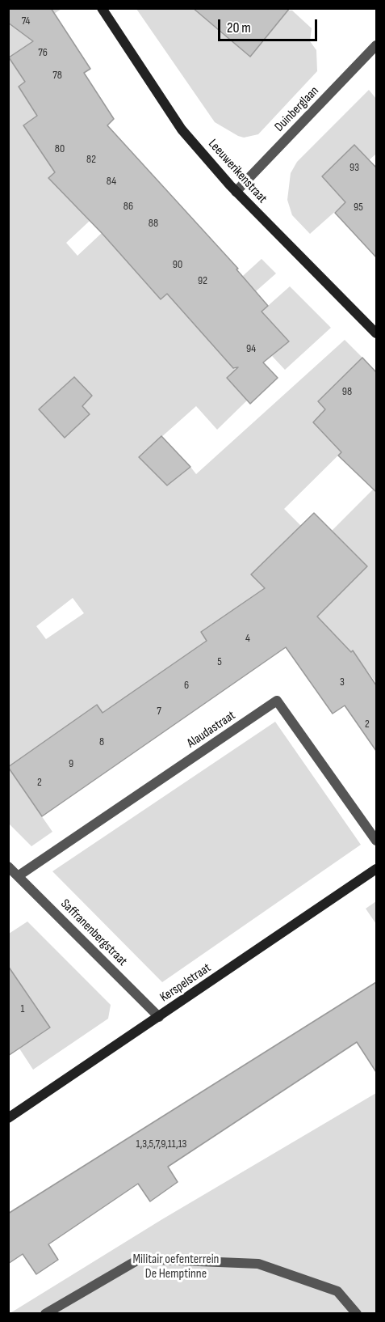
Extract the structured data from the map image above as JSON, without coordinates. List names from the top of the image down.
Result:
{
  "streets": {
    "street": [
      "Duinberglaan",
      "Leeuwerikenstraat",
      "Alaudastraat",
      "Saffranenbergstraat",
      "Kerspelstraat"
    ]
  },
  "crossings": [
    ["Duinberglaan", "Leeuwerikenstraat"],
    ["Alaudastraat", "Saffranenbergstraat"],
    ["Saffranenbergstraat", "Kerspelstraat"]
  ],
  "parks": ["Militair oefenterrein De Hemptinne"],
  "house_numbers": [
    "74",
    "76",
    "78",
    "80",
    "82",
    "93",
    "84",
    "86",
    "95",
    "88",
    "90",
    "92",
    "94",
    "98",
    "4",
    "5",
    "3",
    "6",
    "7",
    "2",
    "8",
    "9",
    "2",
    "1",
    "1,3,5,7,9,11,13"
  ],
  "scale_bar": "20 m"
}
